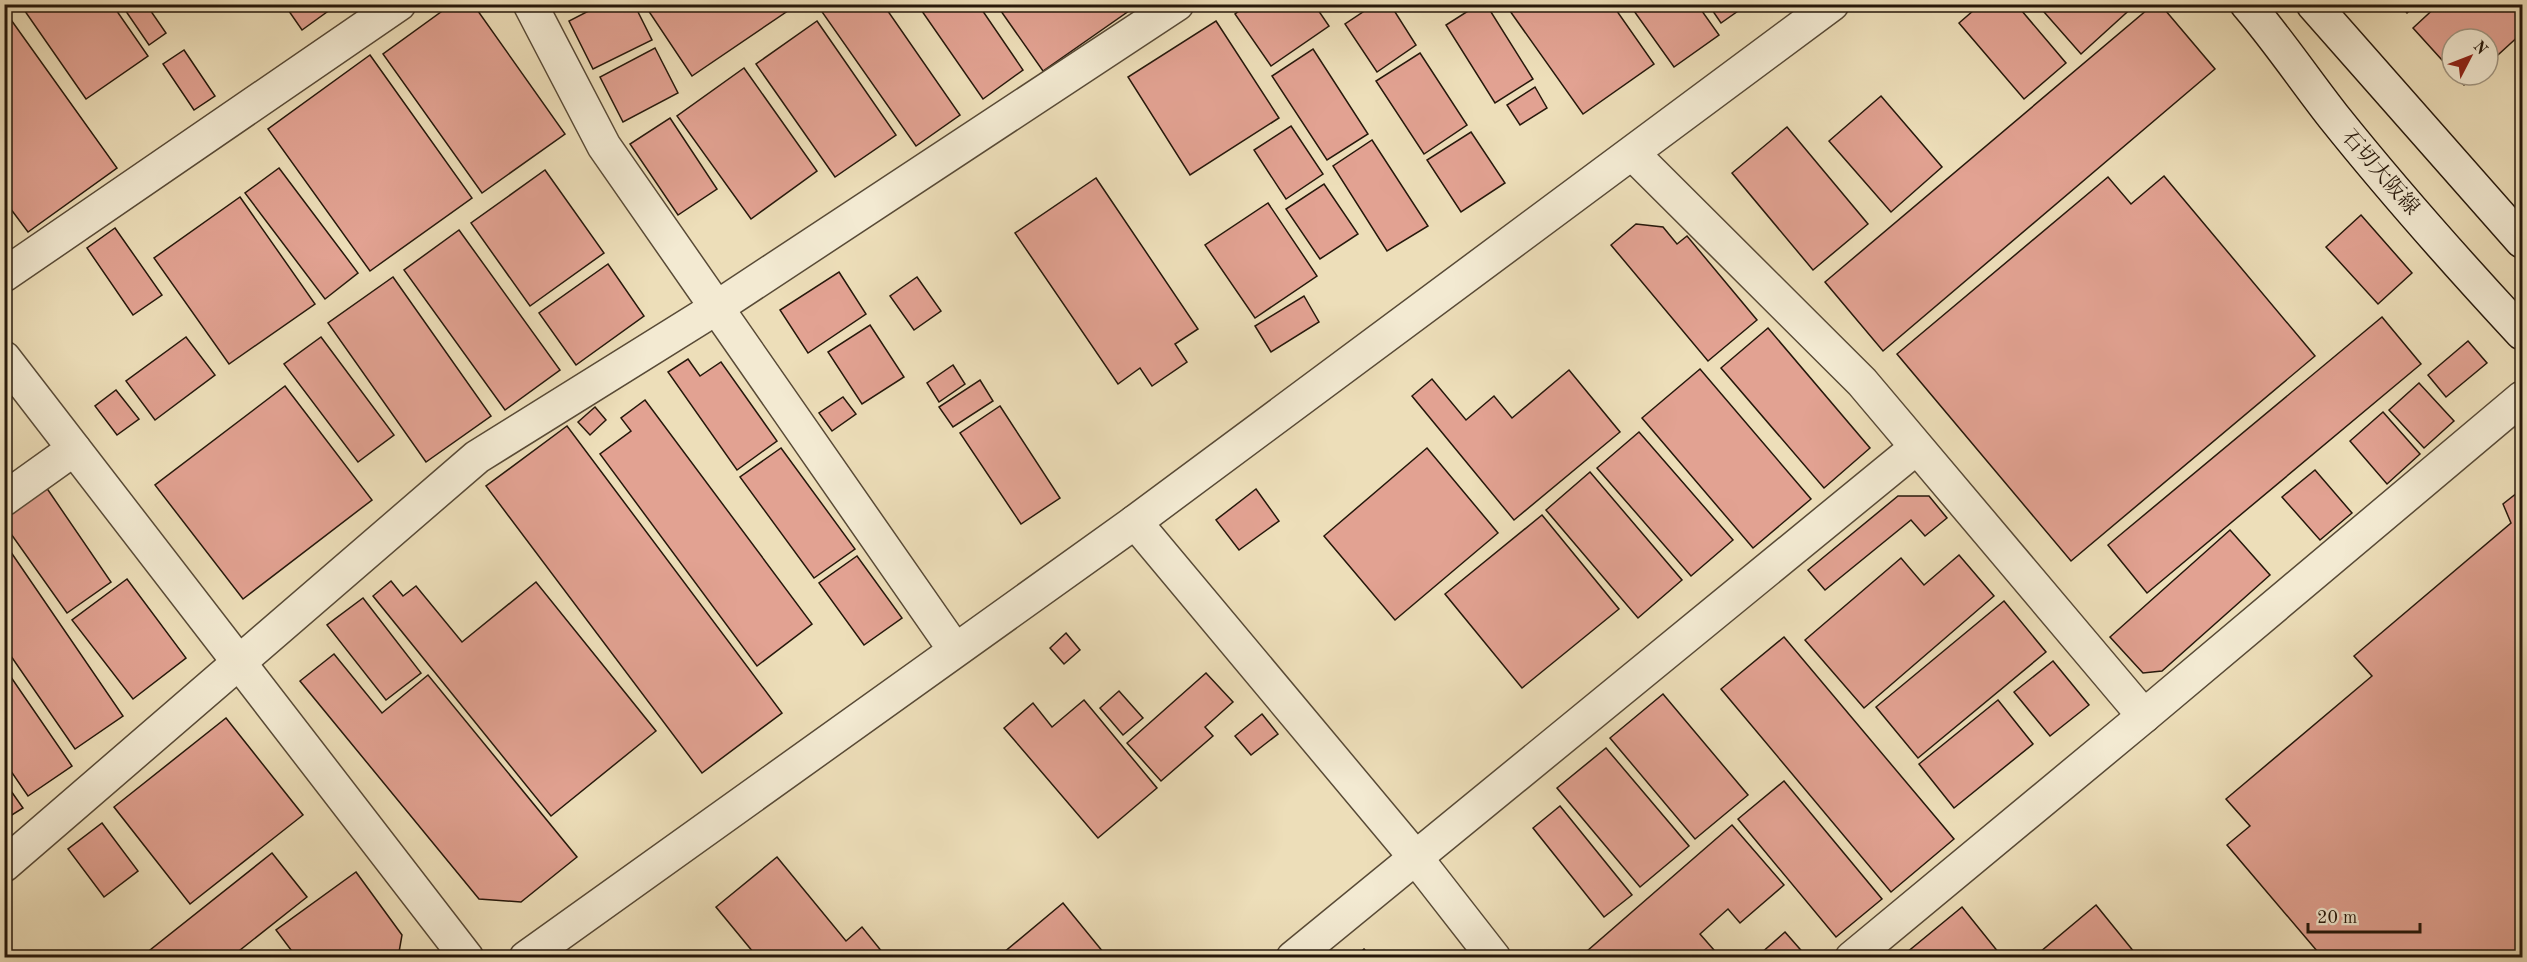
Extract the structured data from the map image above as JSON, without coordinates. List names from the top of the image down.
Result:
{
  "streets": {
    "street": ["石切大阪線"]
  },
  "scale_bar": "20 m",
  "north": "top right"
}
